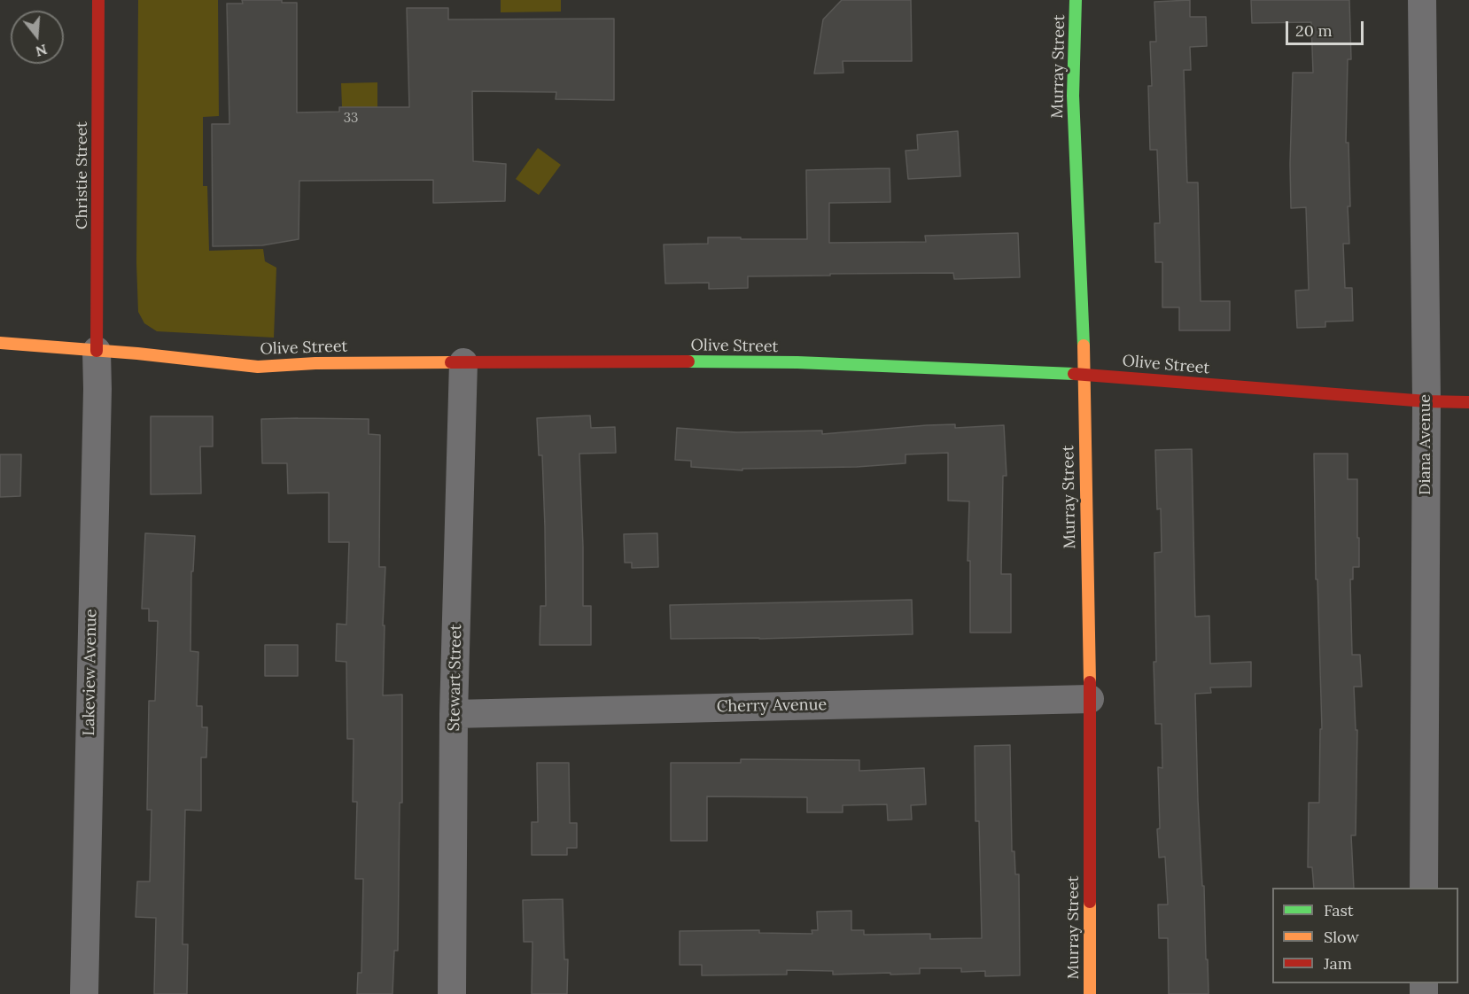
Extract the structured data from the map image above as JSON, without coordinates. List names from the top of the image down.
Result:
{
  "streets": {
    "street": [
      "Murray Street",
      "Christie Street",
      "Olive Street",
      "Diana Avenue",
      "Lakeview Avenue",
      "Stewart Street",
      "Cherry Avenue"
    ]
  },
  "crossings": [
    ["Murray Street", "Olive Street"],
    ["Murray Street", "Cherry Avenue"],
    ["Christie Street", "Olive Street"],
    ["Christie Street", "Lakeview Avenue"],
    ["Olive Street", "Diana Avenue"],
    ["Olive Street", "Lakeview Avenue"],
    ["Olive Street", "Stewart Street"],
    ["Stewart Street", "Cherry Avenue"]
  ],
  "house_numbers": ["33"],
  "legend": ["Fast", "Slow", "Jam"],
  "scale_bar": "20 m",
  "north": "bottom"
}
